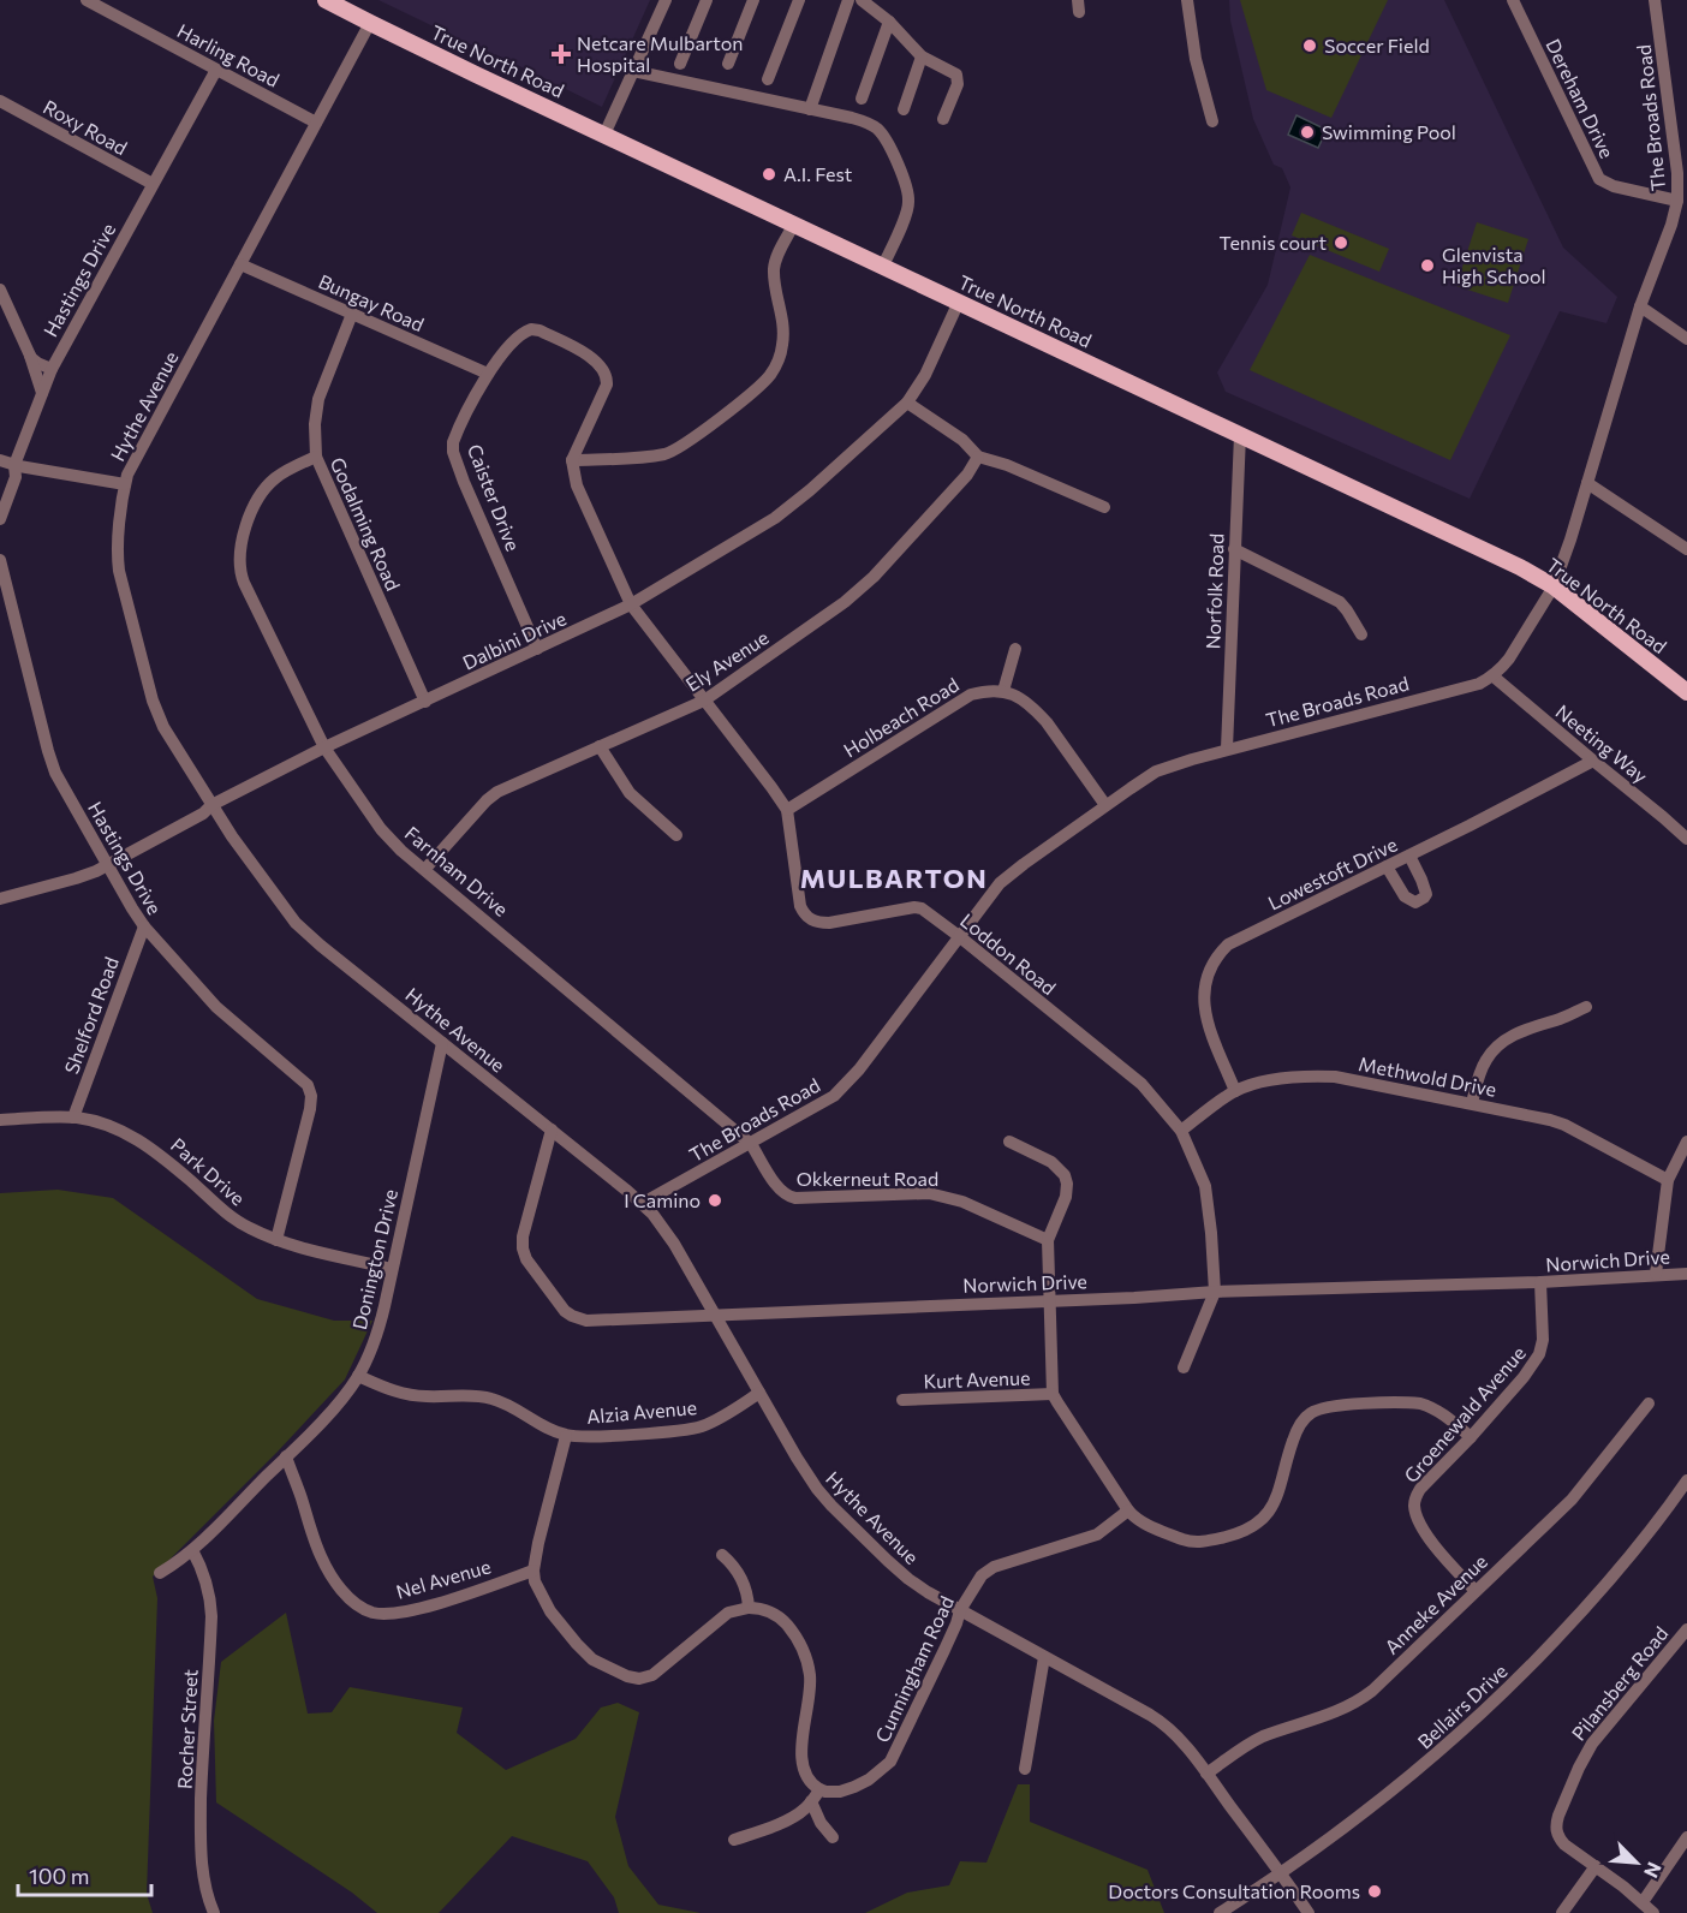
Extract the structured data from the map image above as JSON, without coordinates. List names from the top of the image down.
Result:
{
  "streets": {
    "main road": ["True North Road"],
    "street": [
      "Harling Road",
      "Dereham Drive",
      "The Broads Road",
      "Roxy Road",
      "Hastings Drive",
      "Bungay Road",
      "Hythe Avenue",
      "Caister Drive",
      "Godalming Road",
      "Norfolk Road",
      "Dalbini Drive",
      "Ely Avenue",
      "Holbeach Road",
      "Neeting Way",
      "Farnham Drive",
      "Lowestoft Drive",
      "Loddon Road",
      "Shelford Road",
      "Methwold Drive",
      "Park Drive",
      "Okkerneut Road",
      "Donington Drive",
      "Norwich Drive",
      "Kurt Avenue",
      "Alzia Avenue",
      "Groenewald Avenue",
      "Nel Avenue",
      "Anneke Avenue",
      "Cunningham Road",
      "Pilansberg Road",
      "Bellairs Drive",
      "Rocher Street"
    ]
  },
  "crossings": [
    ["Harling Road", "Hastings Drive"],
    ["Harling Road", "Hythe Avenue"],
    ["True North Road", "The Broads Road"],
    ["True North Road", "Hythe Avenue"],
    ["True North Road", "Norfolk Road"],
    ["True North Road", "Dalbini Drive"],
    ["Dereham Drive", "The Broads Road"],
    ["The Broads Road", "Hythe Avenue"],
    ["The Broads Road", "Norfolk Road"],
    ["The Broads Road", "Neeting Way"],
    ["The Broads Road", "Farnham Drive"],
    ["The Broads Road", "Loddon Road"],
    ["The Broads Road", "Okkerneut Road"],
    ["Roxy Road", "Hastings Drive"],
    ["Hastings Drive", "Dalbini Drive"],
    ["Hastings Drive", "Shelford Road"],
    ["Hastings Drive", "Park Drive"],
    ["Bungay Road", "Hythe Avenue"],
    ["Bungay Road", "Caister Drive"],
    ["Bungay Road", "Godalming Road"],
    ["Hythe Avenue", "Dalbini Drive"],
    ["Hythe Avenue", "Donington Drive"],
    ["Hythe Avenue", "Norwich Drive"],
    ["Hythe Avenue", "Alzia Avenue"],
    ["Hythe Avenue", "Anneke Avenue"],
    ["Hythe Avenue", "Cunningham Road"],
    ["Hythe Avenue", "Bellairs Drive"],
    ["Caister Drive", "Dalbini Drive"],
    ["Caister Drive", "Loddon Road"],
    ["Godalming Road", "Dalbini Drive"],
    ["Godalming Road", "Farnham Drive"],
    ["Dalbini Drive", "Farnham Drive"],
    ["Dalbini Drive", "Loddon Road"],
    ["Ely Avenue", "Farnham Drive"],
    ["Ely Avenue", "Loddon Road"],
    ["Holbeach Road", "Loddon Road"],
    ["Neeting Way", "Lowestoft Drive"],
    ["Farnham Drive", "Okkerneut Road"],
    ["Lowestoft Drive", "Methwold Drive"],
    ["Loddon Road", "Methwold Drive"],
    ["Loddon Road", "Norwich Drive"],
    ["Shelford Road", "Park Drive"],
    ["Park Drive", "Donington Drive"],
    ["Donington Drive", "Alzia Avenue"],
    ["Donington Drive", "Nel Avenue"],
    ["Donington Drive", "Rocher Street"],
    ["Norwich Drive", "Groenewald Avenue"],
    ["Groenewald Avenue", "Anneke Avenue"]
  ],
  "districts": ["MULBARTON"],
  "places": {
    "other": [
      "Soccer Field",
      "Swimming Pool",
      "A.I. Fest",
      "Tennis court",
      "Glenvista High School",
      "I Camino",
      "Doctors Consultation Rooms"
    ],
    "health": ["Netcare Mulbarton Hospital"]
  },
  "scale_bar": "100 m",
  "north": "bottom right"
}
